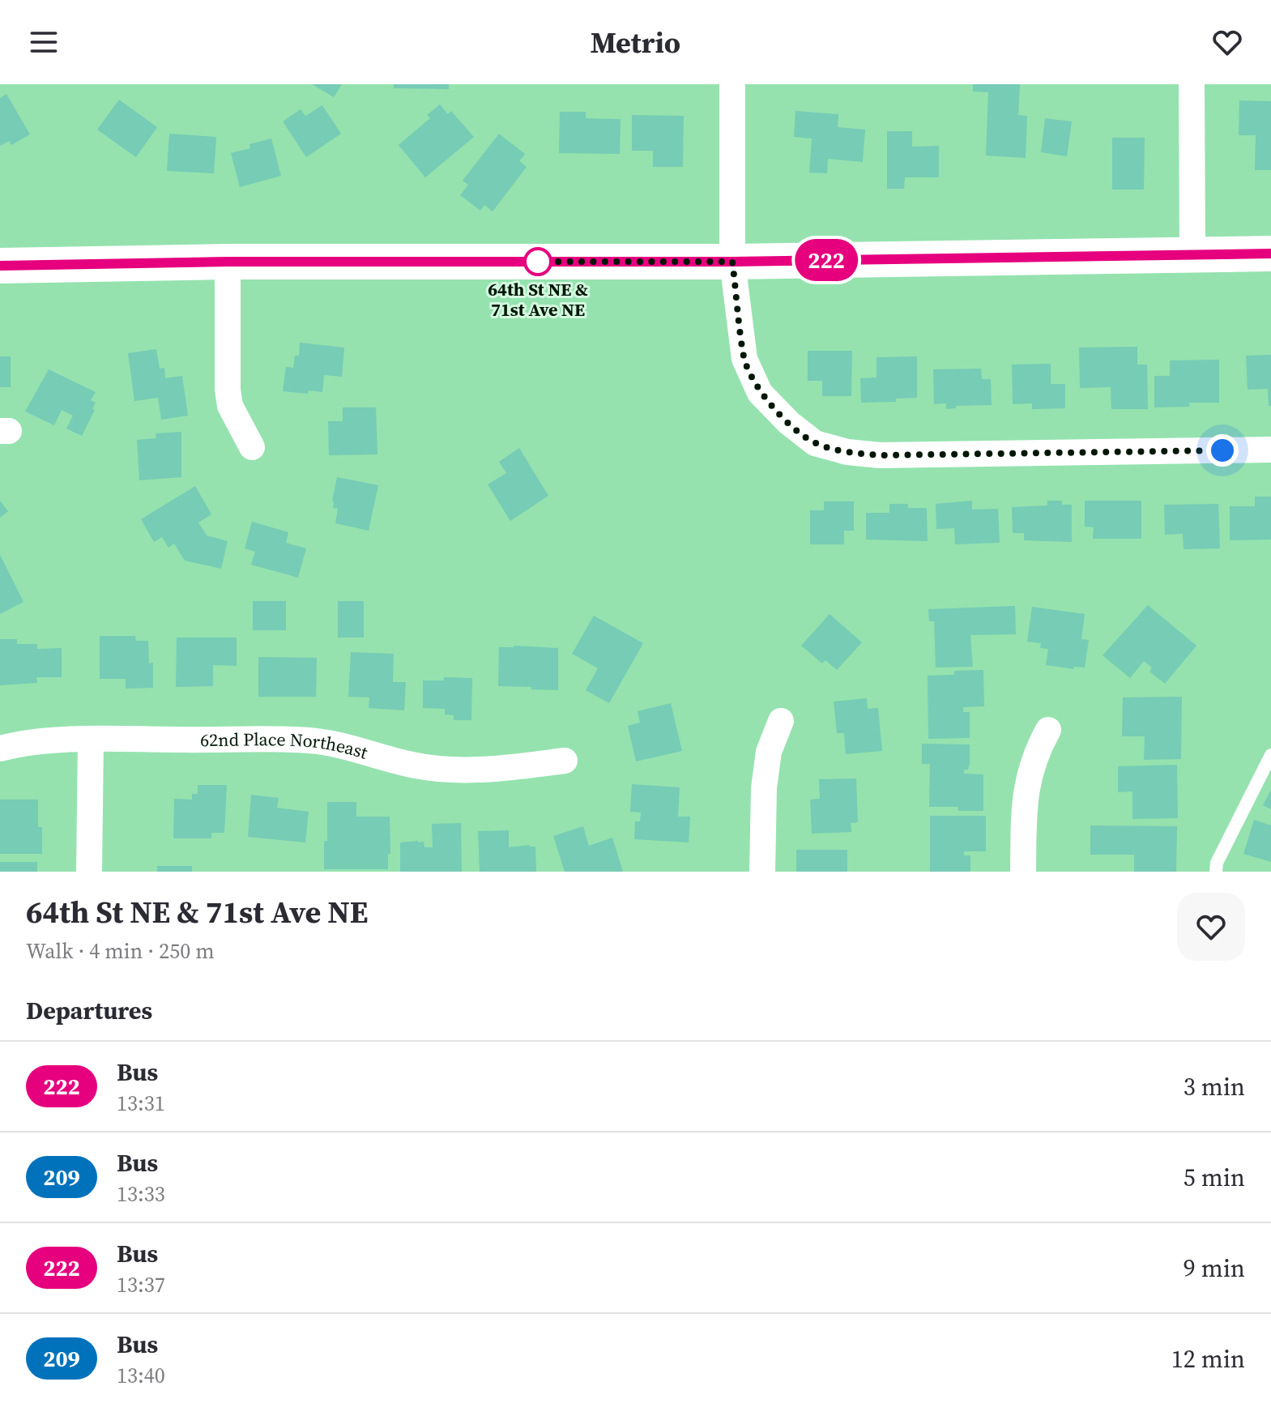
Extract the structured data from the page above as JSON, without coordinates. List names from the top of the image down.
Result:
{
  "streets": {
    "street": ["62nd Place Northeast"]
  },
  "places": ["64th St NE & 71st Ave NE"],
  "lines": ["bus line 222"],
  "page": {
    "header": "Metrio",
    "on_map": "222",
    "heading": [
      ["64th St NE & 71st Ave NE", "Walk · 4 min · 250 m"],
      "Departures"
    ],
    "list": [
      {
        "mark": "222",
        "name": "Bus",
        "note": "13:31",
        "value": "3 min"
      },
      {
        "mark": "209",
        "name": "Bus",
        "note": "13:33",
        "value": "5 min"
      },
      {
        "mark": "222",
        "name": "Bus",
        "note": "13:37",
        "value": "9 min"
      },
      {
        "mark": "209",
        "name": "Bus",
        "note": "13:40",
        "value": "12 min"
      }
    ]
  }
}
